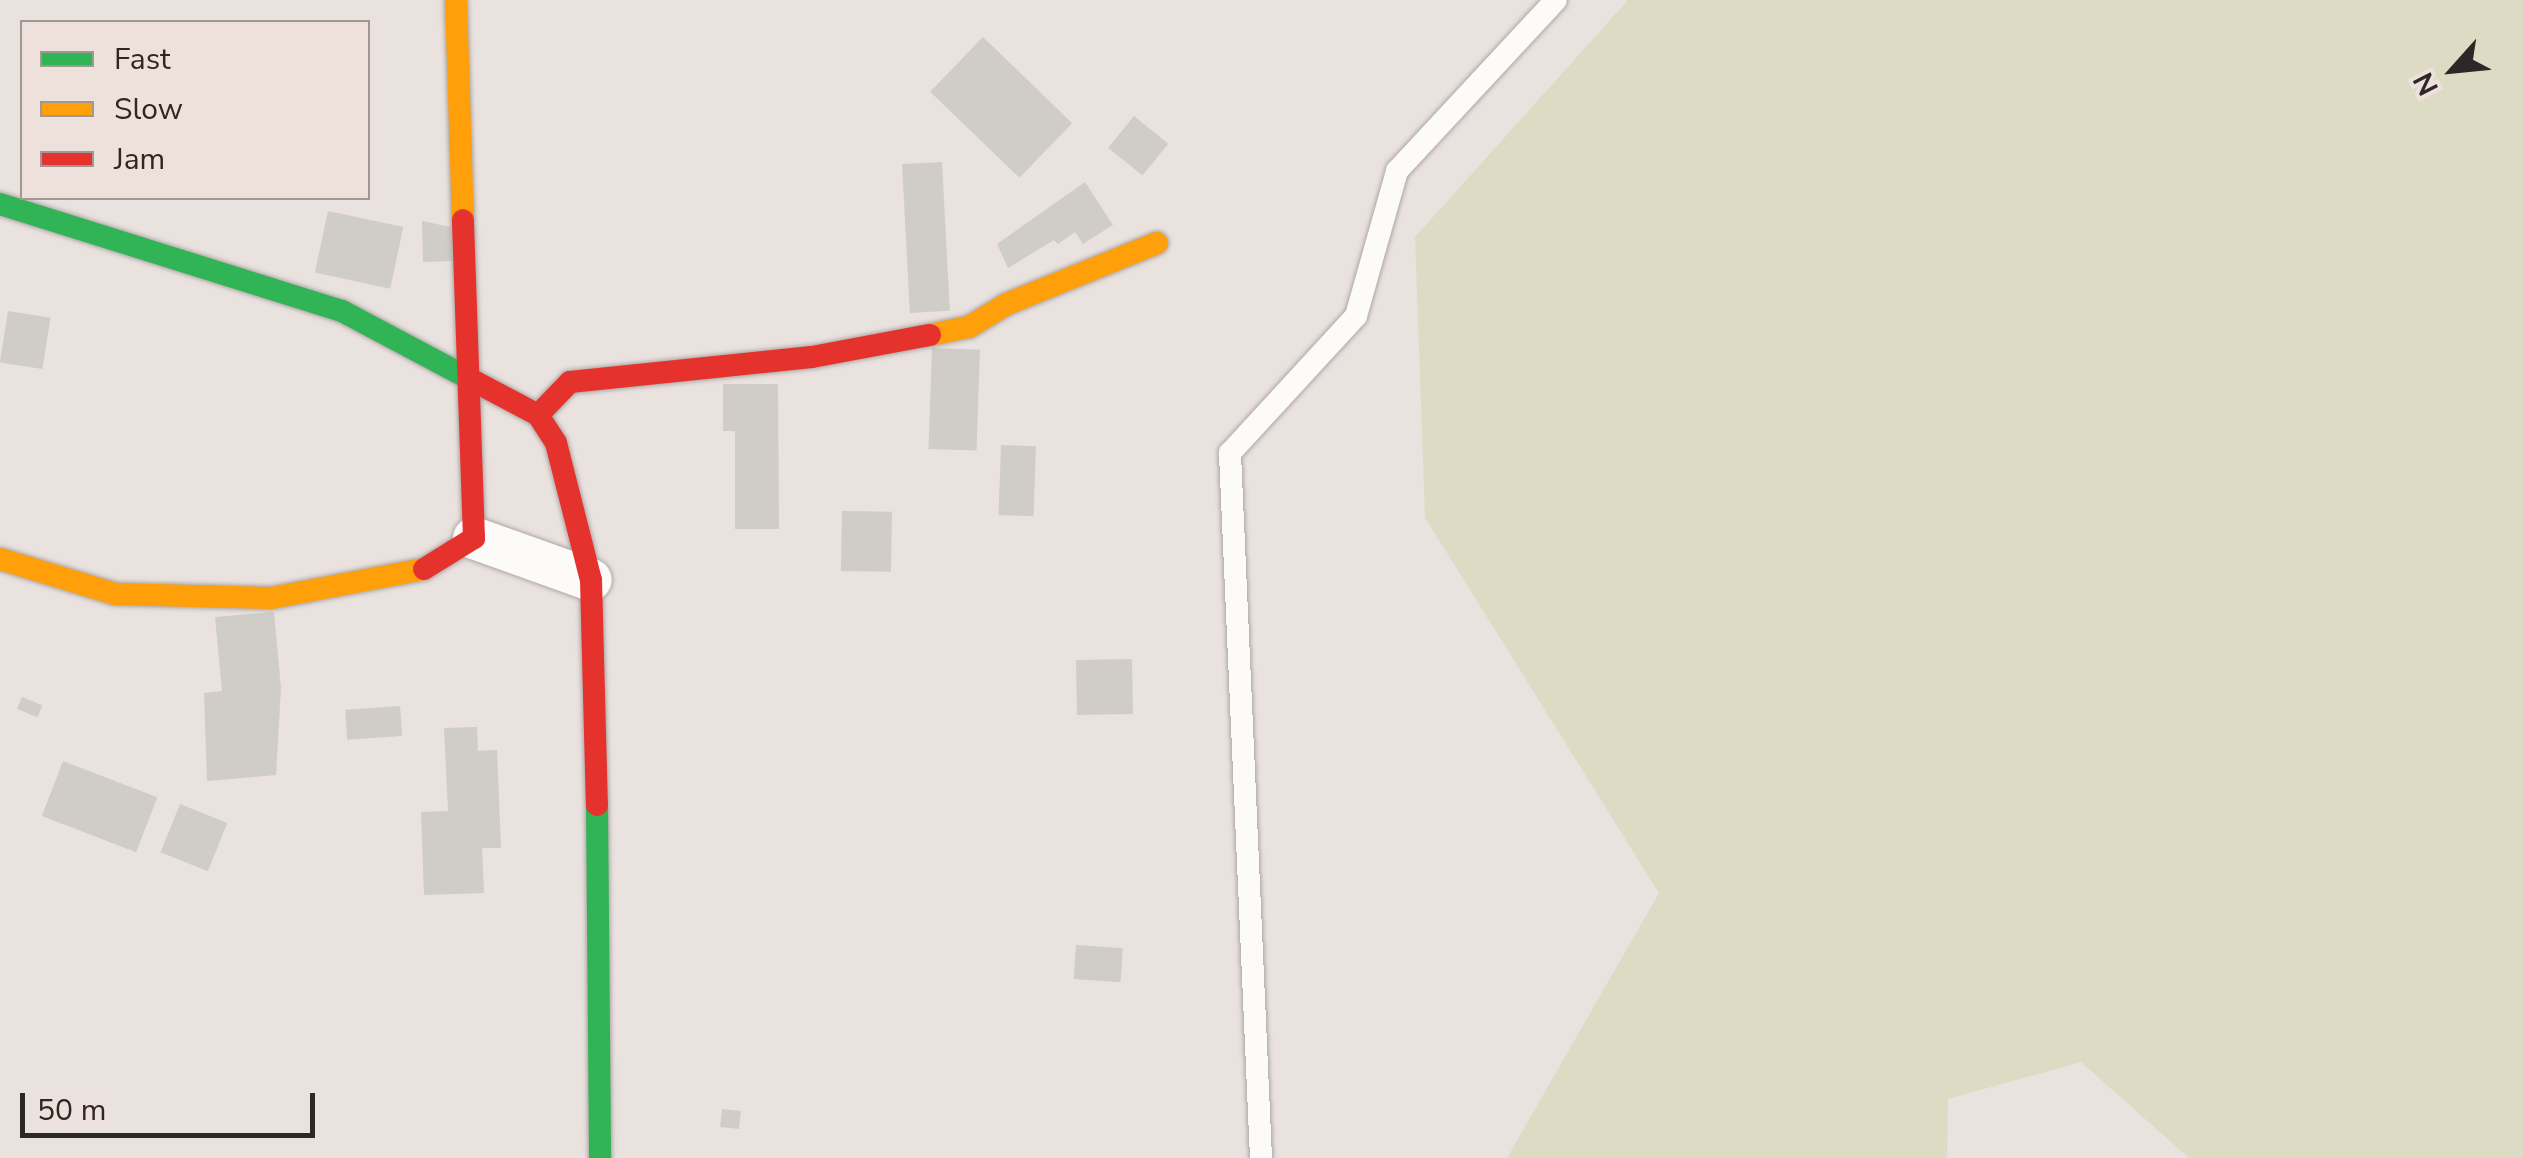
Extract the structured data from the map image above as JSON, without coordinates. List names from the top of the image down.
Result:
{
  "legend": ["Fast", "Slow", "Jam"],
  "scale_bar": "50 m",
  "north": "bottom left"
}
